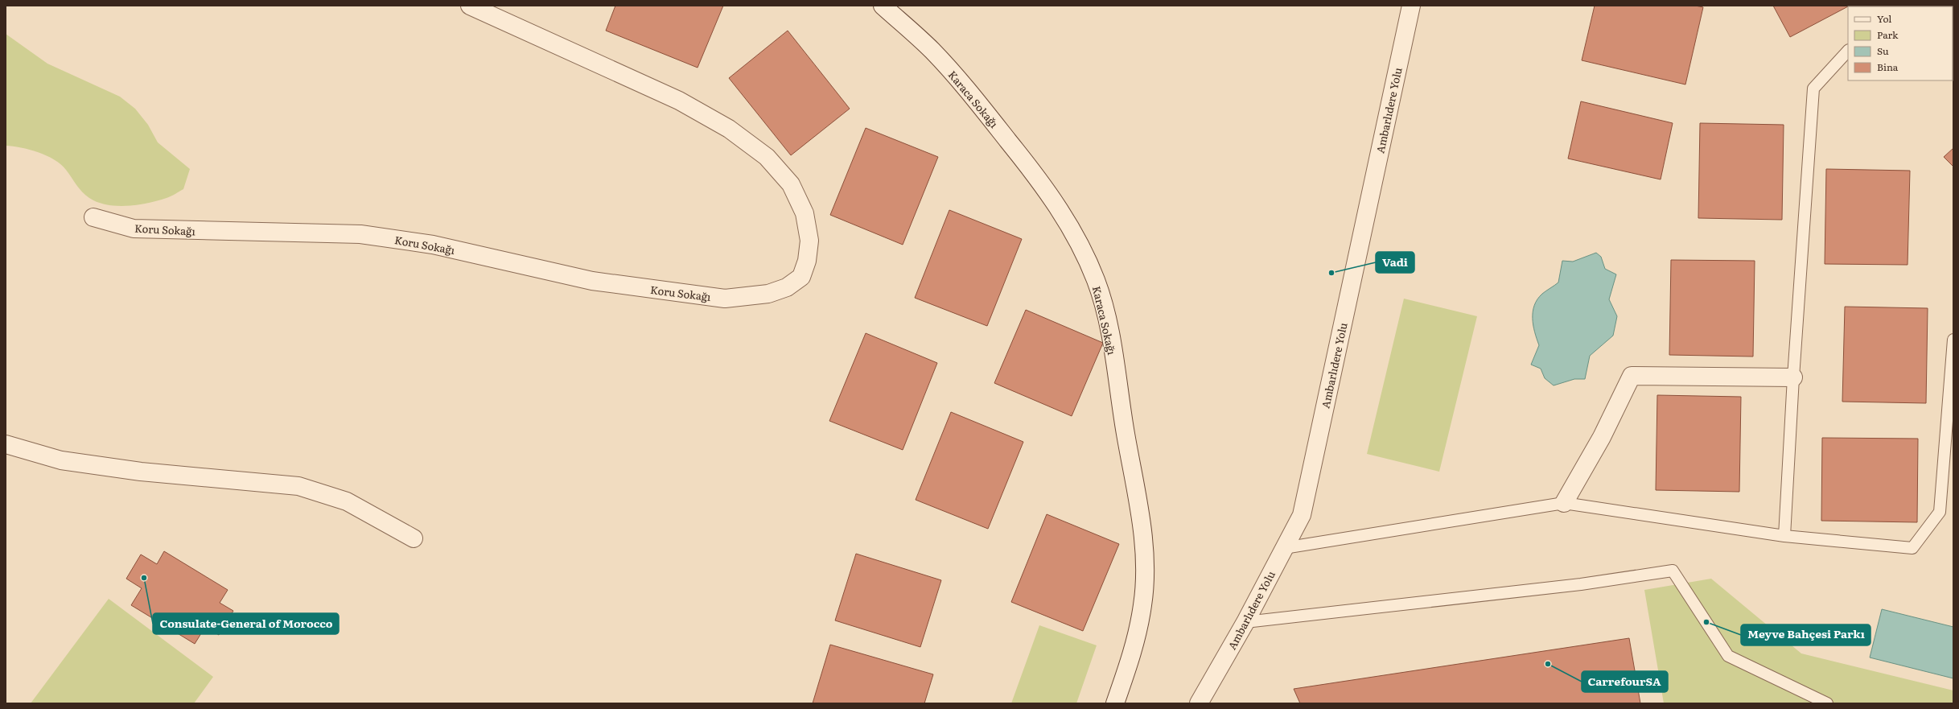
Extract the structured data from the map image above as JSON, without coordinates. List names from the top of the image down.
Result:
{
  "streets": {
    "street": ["Karaca Sokağı", "Ambarlıdere Yolu", "Koru Sokağı"]
  },
  "places": [
    "Vadi",
    "Consulate-General of Morocco",
    "Meyve Bahçesi Parkı",
    "CarrefourSA"
  ],
  "legend": [
    "Yol",
    "Park",
    "Su",
    "Bina"
  ]
}
